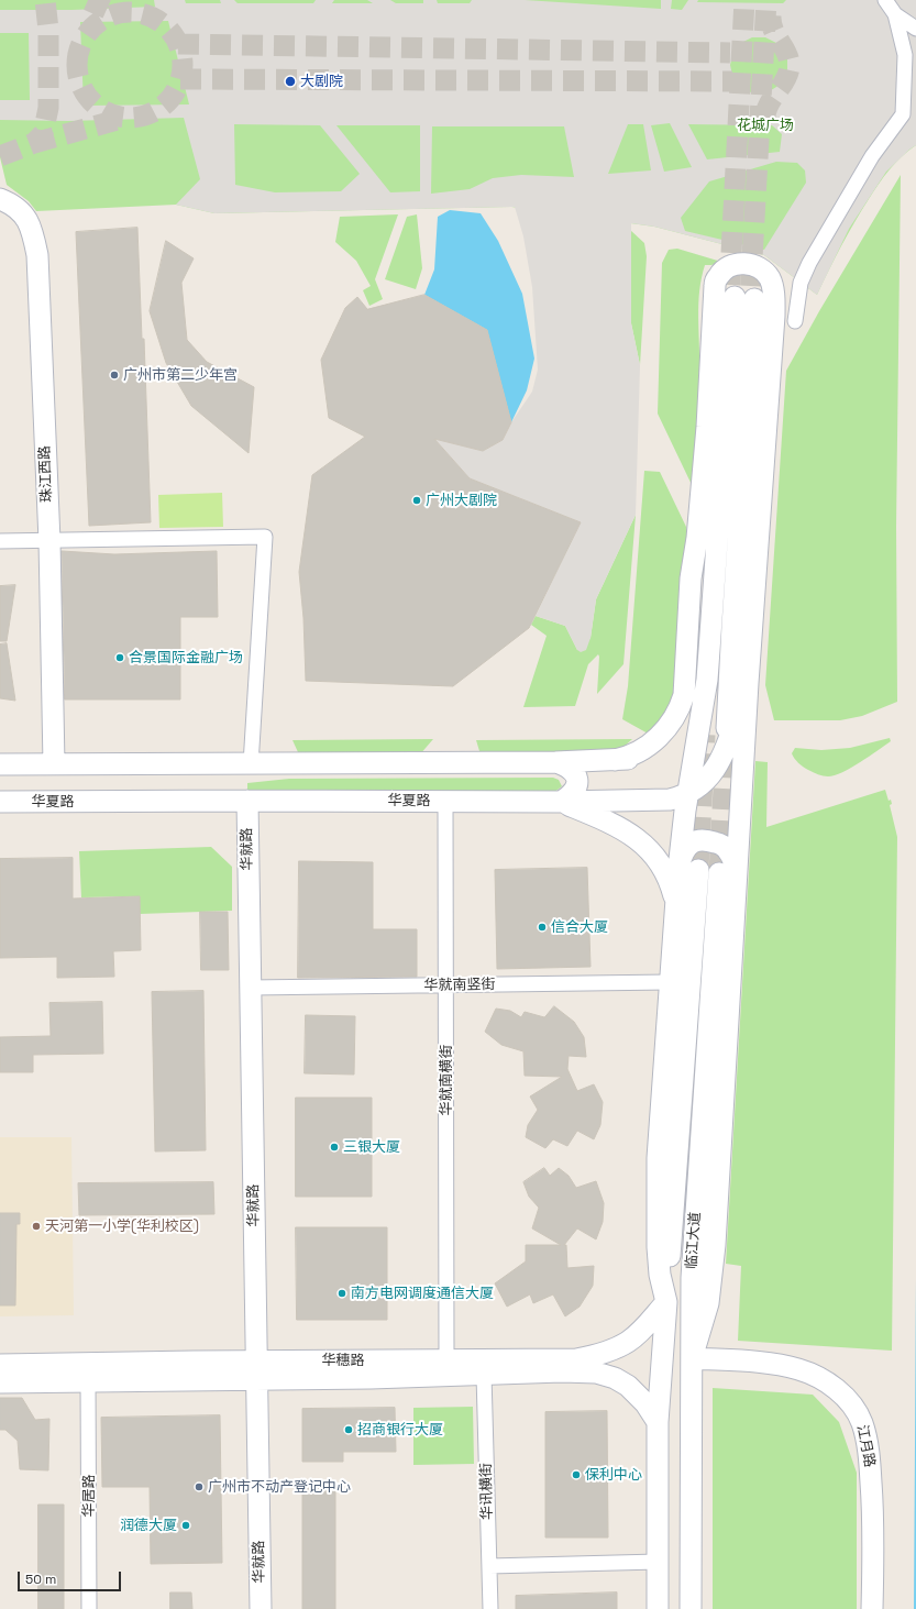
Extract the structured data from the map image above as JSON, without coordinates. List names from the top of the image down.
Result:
{
  "streets": {
    "main road": [
      "珠江西路",
      "华夏路",
      "华就路",
      "临江大道",
      "华穗路",
      "江月路"
    ],
    "street": [
      "华就南竖街",
      "华就南横街",
      "华讯横街",
      "华居路"
    ]
  },
  "crossings": [
    ["华夏路", "华就路"],
    ["华夏路", "华就南横街"],
    ["华就路", "华就南竖街"],
    ["华就路", "华穗路"],
    ["华就南竖街", "华就南横街"],
    ["华就南横街", "华穗路"],
    ["临江大道", "华穗路"],
    ["华穗路", "华讯横街"],
    ["华穗路", "华居路"]
  ],
  "parks": ["花城广场"],
  "places": [
    "大剧院",
    "广州市第二少年宫",
    "广州大剧院",
    "合景国际金融广场",
    "信合大厦",
    "三银大厦",
    "天河第一小学(华利校区)",
    "南方电网调度通信大厦",
    "招商银行大厦",
    "保利中心",
    "广州市不动产登记中心",
    "润德大厦"
  ],
  "scale_bar": "50 m"
}
